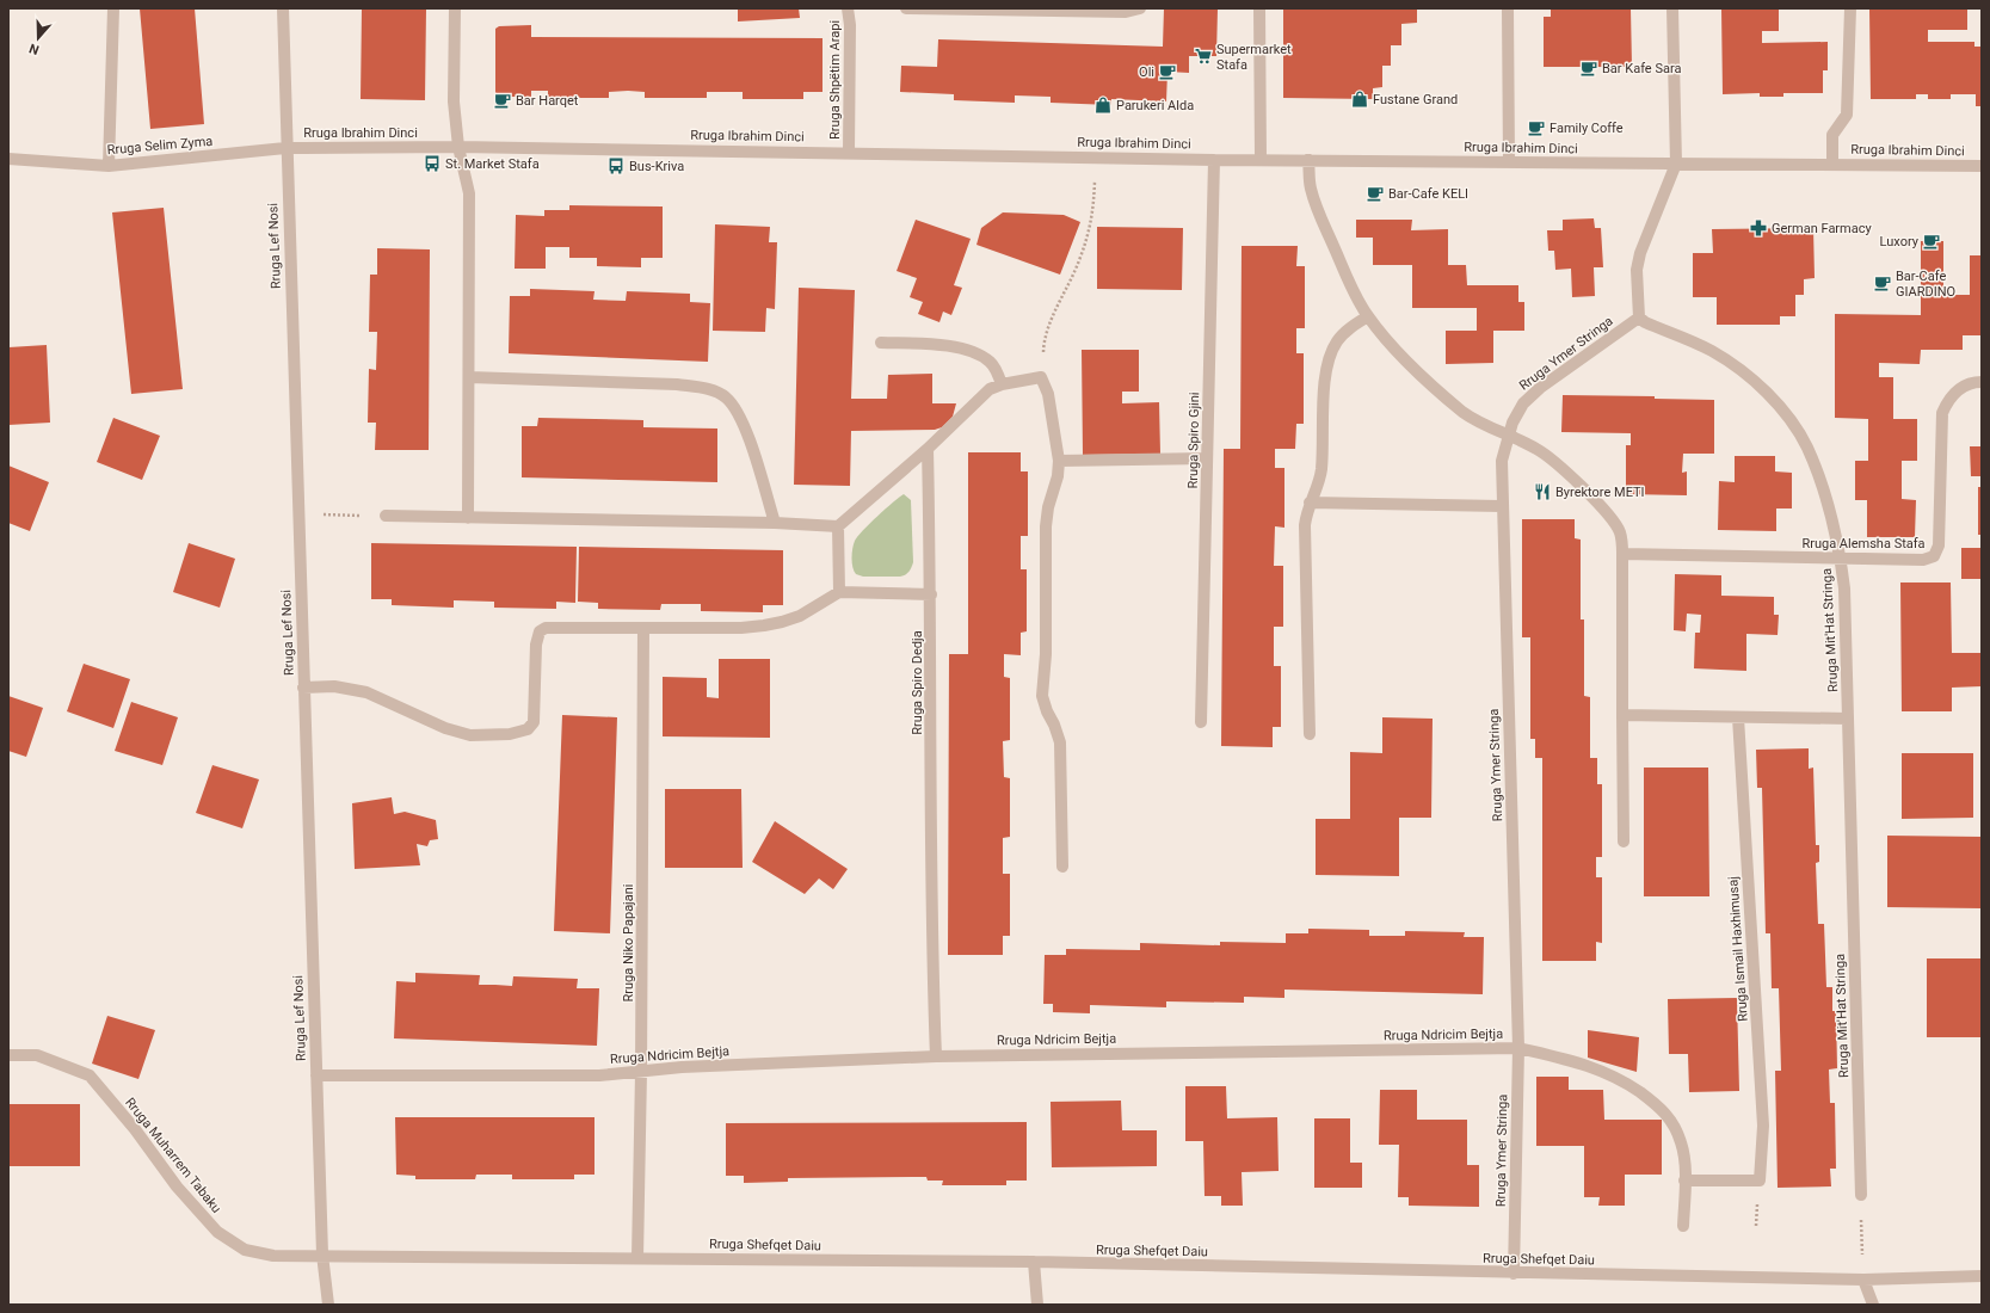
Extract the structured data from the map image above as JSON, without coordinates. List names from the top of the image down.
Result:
{
  "streets": {
    "street": [
      "Rruga Shpëtim Arapi",
      "Rruga Ibrahim Dinci",
      "Rruga Selim Zyma",
      "Rruga Lef Nosi",
      "Rruga Ymer Stringa",
      "Rruga Spiro Gjini",
      "Rruga Alemsha Stafa",
      "Rruga Mit'Hat Stringa",
      "Rruga Spiro Dedja",
      "Rruga Niko Papajani",
      "Rruga Ismail Haxhimusaj",
      "Rruga Ndricim Bejtja",
      "Rruga Muharrem Tabaku",
      "Rruga Shefqet Daiu"
    ]
  },
  "crossings": [
    ["Rruga Shpëtim Arapi", "Rruga Ibrahim Dinci"],
    ["Rruga Ibrahim Dinci", "Rruga Selim Zyma"],
    ["Rruga Ibrahim Dinci", "Rruga Lef Nosi"],
    ["Rruga Ibrahim Dinci", "Rruga Spiro Gjini"],
    ["Rruga Selim Zyma", "Rruga Lef Nosi"],
    ["Rruga Lef Nosi", "Rruga Ndricim Bejtja"],
    ["Rruga Lef Nosi", "Rruga Muharrem Tabaku"],
    ["Rruga Lef Nosi", "Rruga Shefqet Daiu"],
    ["Rruga Ymer Stringa", "Rruga Mit'Hat Stringa"],
    ["Rruga Ymer Stringa", "Rruga Ndricim Bejtja"],
    ["Rruga Ymer Stringa", "Rruga Shefqet Daiu"],
    ["Rruga Alemsha Stafa", "Rruga Mit'Hat Stringa"],
    ["Rruga Spiro Dedja", "Rruga Ndricim Bejtja"],
    ["Rruga Niko Papajani", "Rruga Ndricim Bejtja"],
    ["Rruga Niko Papajani", "Rruga Shefqet Daiu"],
    ["Rruga Ismail Haxhimusaj", "Rruga Ndricim Bejtja"],
    ["Rruga Muharrem Tabaku", "Rruga Shefqet Daiu"]
  ],
  "places": {
    "supermarket": ["Supermarket Stafa"],
    "cafe": [
      "Bar Kafe Sara",
      "Oli",
      "Bar Harqet",
      "Family Coffe",
      "Bar-Cafe KELI",
      "Luxory",
      "Bar-Cafe GIARDINO"
    ],
    "shop": ["Fustane Grand", "Parukeri Alda"],
    "bus stop": ["St. Market Stafa", "Bus-Kriva"],
    "pharmacy": ["German Farmacy"],
    "restaurant": ["Byrektore METI"]
  },
  "north": "bottom"
}
